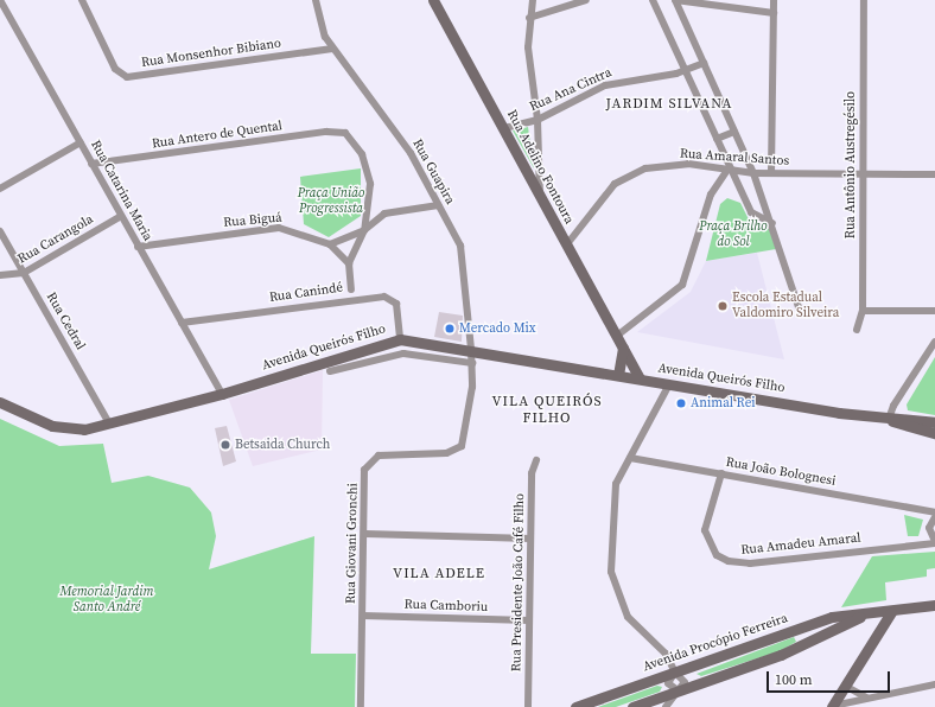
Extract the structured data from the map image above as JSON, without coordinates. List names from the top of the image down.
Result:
{
  "streets": {
    "street": [
      "Rua Monsenhor Bibiano",
      "Rua Ana Cintra",
      "Rua Antero de Quental",
      "Rua Amaral Santos",
      "Rua Antônio Austregésilo",
      "Rua Adelino Fontoura",
      "Rua Guapira",
      "Rua Catarina Maria",
      "Rua Biguá",
      "Rua Carangola",
      "Rua Canindé",
      "Rua Cedral",
      "Avenida Queirós Filho",
      "Rua João Bolognesi",
      "Rua Giovani Gronchi",
      "Rua Amadeu Amaral",
      "Rua Presidente João Café Filho",
      "Rua Camboriu",
      "Avenida Procópio Ferreira"
    ]
  },
  "crossings": [
    ["Rua Monsenhor Bibiano", "Rua Guapira"],
    ["Rua Ana Cintra", "Rua Adelino Fontoura"],
    ["Rua Antero de Quental", "Rua Catarina Maria"],
    ["Rua Amaral Santos", "Rua Antônio Austregésilo"],
    ["Rua Amaral Santos", "Rua Adelino Fontoura"],
    ["Rua Adelino Fontoura", "Avenida Queirós Filho"],
    ["Rua Guapira", "Avenida Queirós Filho"],
    ["Rua Guapira", "Rua Giovani Gronchi"],
    ["Rua Catarina Maria", "Rua Biguá"],
    ["Rua Catarina Maria", "Rua Carangola"],
    ["Rua Catarina Maria", "Rua Canindé"],
    ["Rua Catarina Maria", "Avenida Queirós Filho"],
    ["Rua Carangola", "Rua Cedral"],
    ["Rua Canindé", "Avenida Queirós Filho"],
    ["Rua Cedral", "Avenida Queirós Filho"],
    ["Avenida Queirós Filho", "Rua Giovani Gronchi"],
    ["Rua João Bolognesi", "Rua Amadeu Amaral"],
    ["Rua Giovani Gronchi", "Rua Camboriu"],
    ["Rua Presidente João Café Filho", "Rua Camboriu"]
  ],
  "districts": ["JARDIM SILVANA", "VILA QUEIRÓS FILHO", "VILA ADELE"],
  "parks": ["Praça União Progressista", "Praça Brilho do Sol", "Memorial Jardim Santo André"],
  "places": [
    "Escola Estadual Valdomiro Silveira",
    "Mercado Mix",
    "Animal Rei",
    "Betsaida Church"
  ],
  "scale_bar": "100 m"
}
